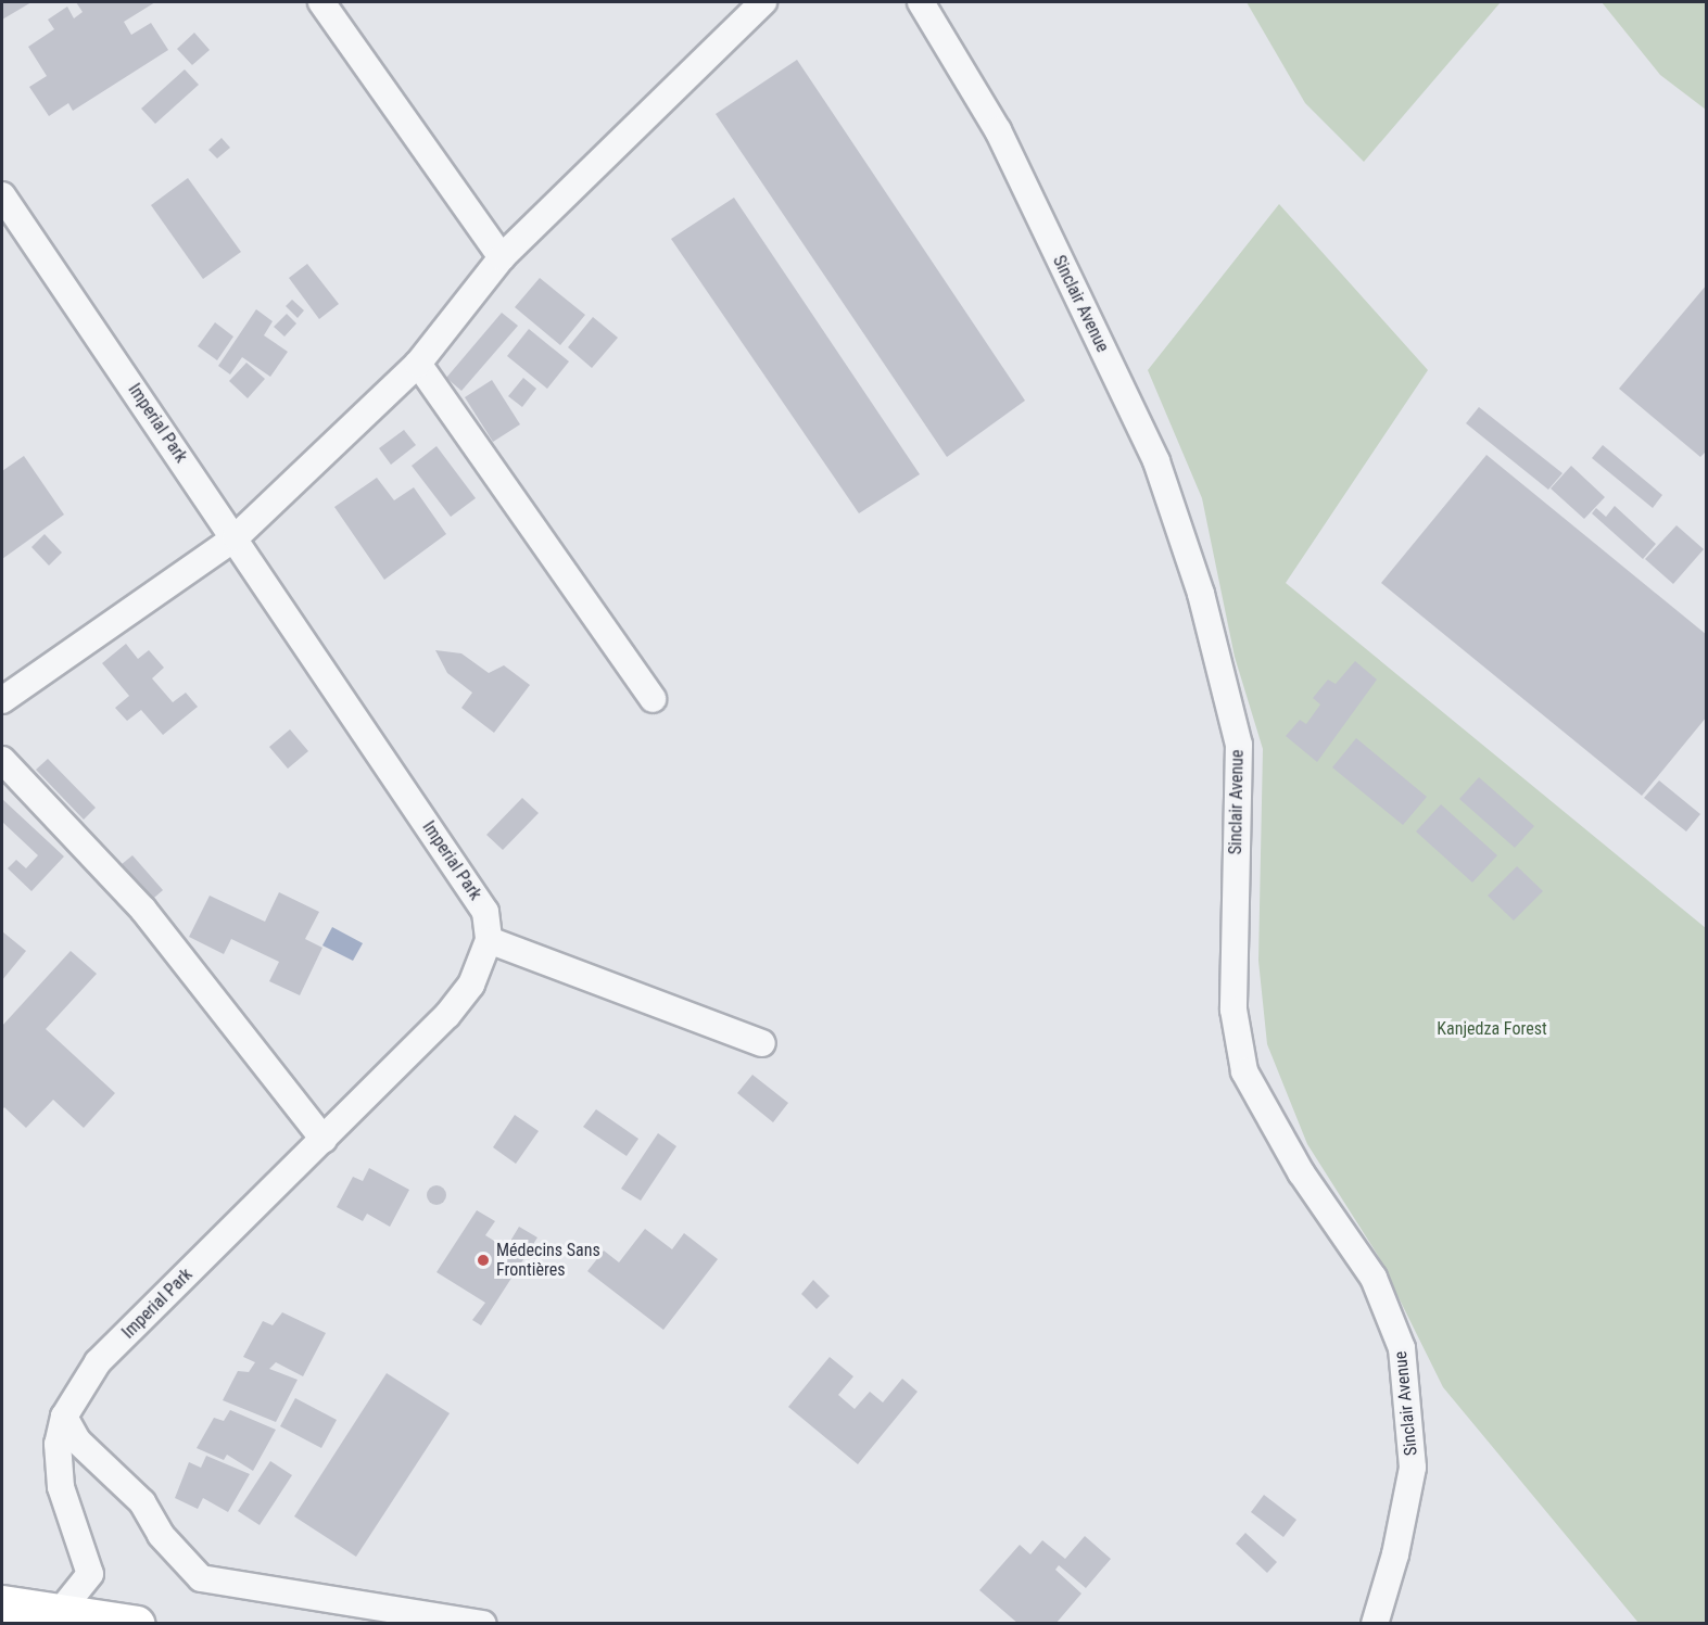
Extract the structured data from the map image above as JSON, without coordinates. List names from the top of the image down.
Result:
{
  "streets": {
    "street": ["Sinclair Avenue", "Imperial Park"]
  },
  "parks": ["Kanjedza Forest"],
  "places": ["Médecins Sans Frontières"]
}
